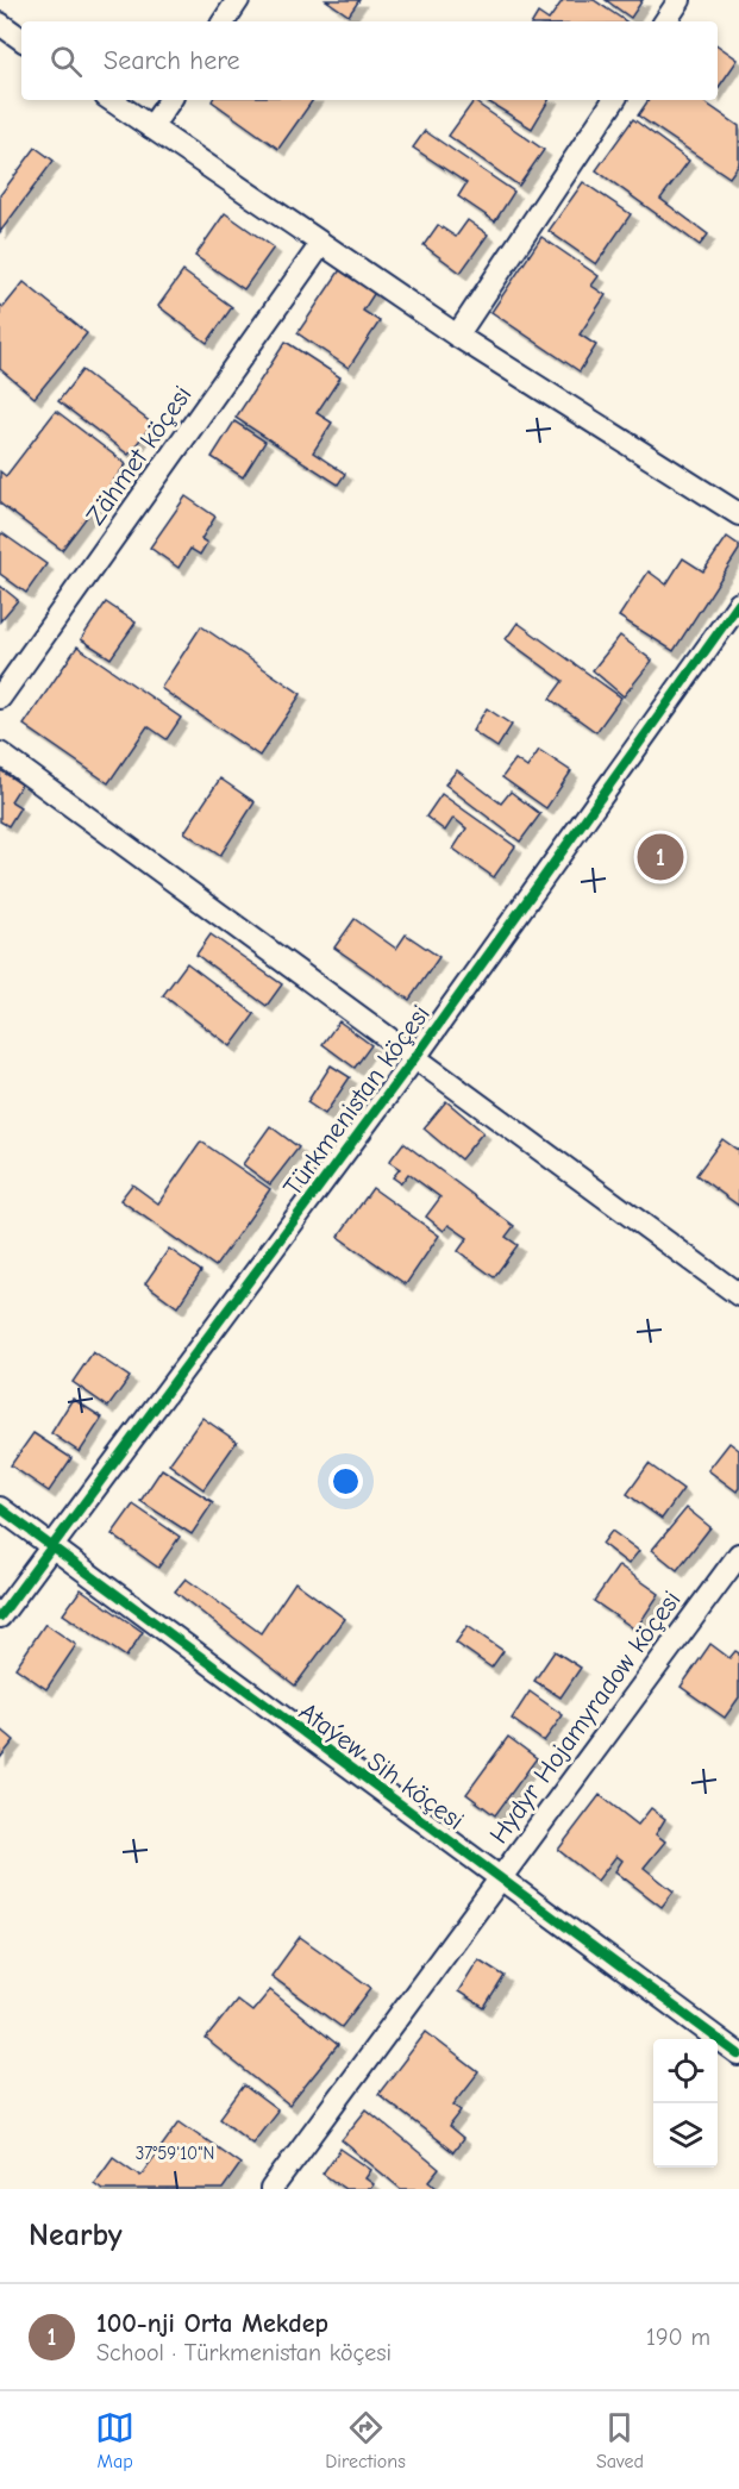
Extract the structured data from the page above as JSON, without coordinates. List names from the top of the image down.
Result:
{
  "streets": {
    "street": [
      "Zähmet köçesi",
      "Türkmenistan köçesi",
      "Hydyr Hojamyradow köçesi",
      "Ataýew Sih köçesi"
    ]
  },
  "crossings": [
    ["Türkmenistan köçesi", "Ataýew Sih köçesi"],
    ["Hydyr Hojamyradow köçesi", "Ataýew Sih köçesi"]
  ],
  "page": {
    "search": "Search here",
    "pins": "1",
    "heading": "Nearby",
    "list": [
      {
        "mark": "1",
        "name": "100-nji Orta Mekdep",
        "note": "School · Türkmenistan köçesi",
        "value": "190 m"
      }
    ],
    "nav": ["Map", "Directions", "Saved"]
  },
  "coordinates": ["37°59'10\"N"]
}
